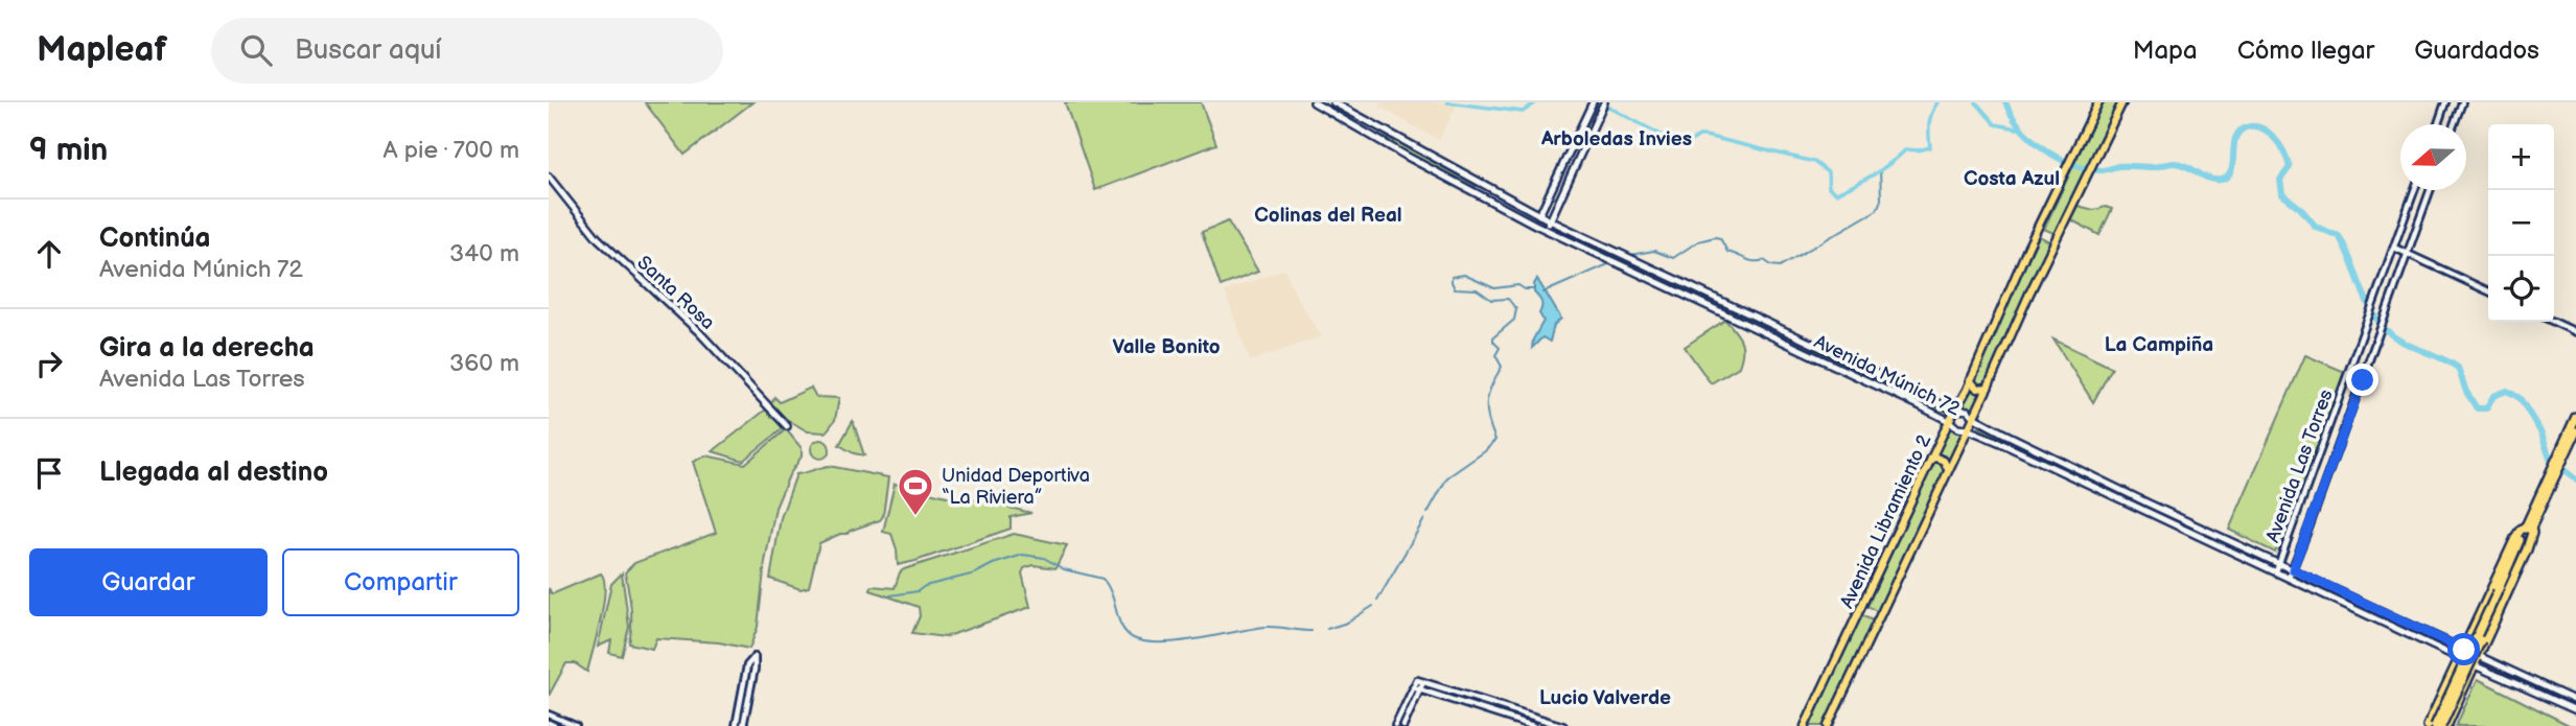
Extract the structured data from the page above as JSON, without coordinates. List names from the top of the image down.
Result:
{
  "streets": {
    "highway": ["Avenida Múnich 72"],
    "main road": ["Santa Rosa", "Avenida Libramiento 2"],
    "street": ["Avenida Las Torres"]
  },
  "crossings": [
    ["Avenida Múnich 72", "Avenida Las Torres"],
    ["Avenida Múnich 72", "Avenida Libramiento 2"]
  ],
  "districts": [
    "Arboledas Invies",
    "Costa Azul",
    "Colinas del Real",
    "La Campiña",
    "Valle Bonito",
    "Lucio Valverde"
  ],
  "places": {
    "sports": ["Unidad Deportiva “La Riviera”"]
  },
  "north": "left",
  "page": {
    "header": "Mapleaf",
    "search": "Buscar aquí",
    "nav": ["Mapa", "Cómo llegar", "Guardados"],
    "heading": ["9 min", "A pie · 700 m"],
    "map_buttons": ["+", "−"],
    "list": [
      ["Continúa", "Avenida Múnich 72", "340 m"],
      ["Gira a la derecha", "Avenida Las Torres", "360 m"],
      "Llegada al destino"
    ],
    "buttons": ["Guardar", "Compartir"]
  }
}
